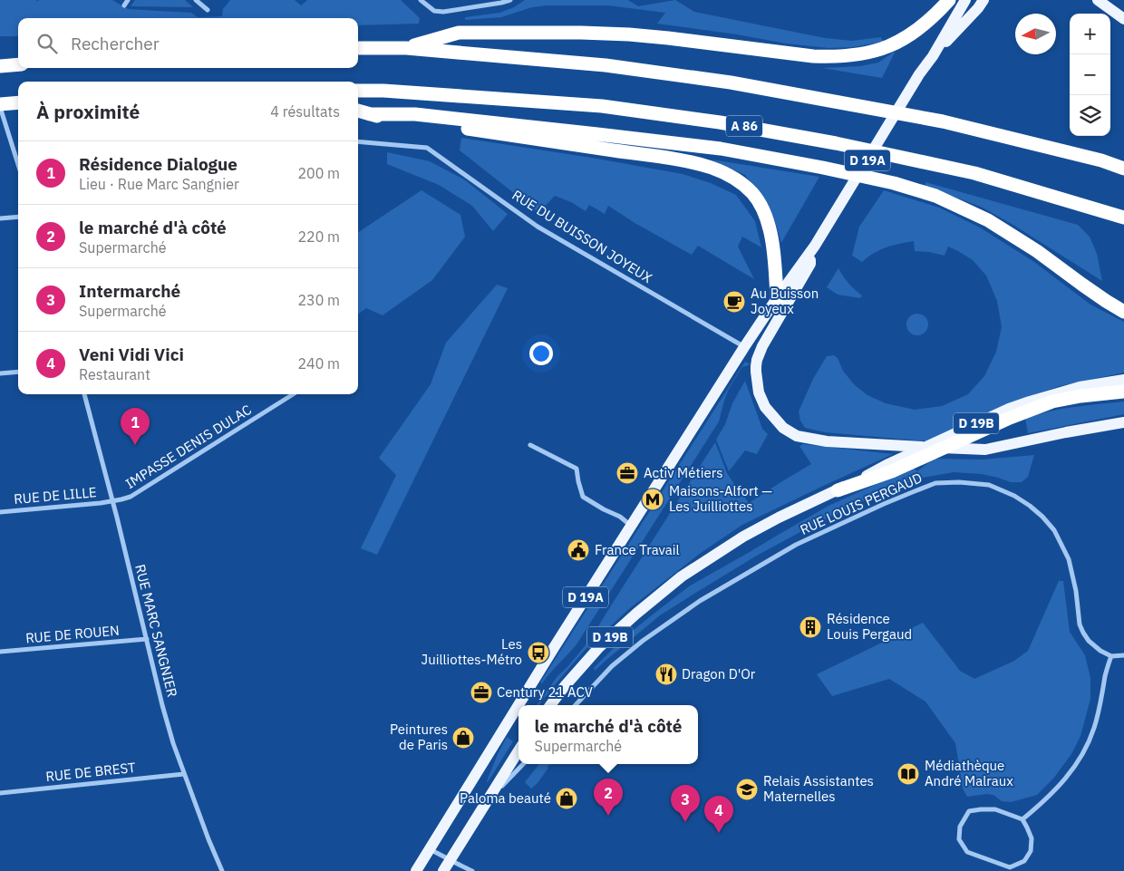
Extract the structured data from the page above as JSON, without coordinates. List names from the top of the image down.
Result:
{
  "streets": {
    "highway": ["A 86"],
    "main road": ["D 19A", "D 19B"],
    "street": [
      "RUE DU BUISSON JOYEUX",
      "IMPASSE DENIS DULAC",
      "RUE DE LILLE",
      "RUE LOUIS PERGAUD",
      "RUE MARC SANGNIER",
      "RUE DE ROUEN",
      "RUE DE BREST"
    ]
  },
  "crossings": [
    ["D 19A", "RUE DU BUISSON JOYEUX"],
    ["IMPASSE DENIS DULAC", "RUE DE LILLE"],
    ["IMPASSE DENIS DULAC", "RUE MARC SANGNIER"],
    ["RUE DE LILLE", "RUE MARC SANGNIER"],
    ["RUE MARC SANGNIER", "RUE DE ROUEN"],
    ["RUE MARC SANGNIER", "RUE DE BREST"]
  ],
  "places": {
    "cafe": ["Au Buisson Joyeux"],
    "office": ["Activ Métiers", "Century 21 ACV"],
    "metro station": ["Maisons-Alfort — Les Juilliottes"],
    "public building": ["France Travail"],
    "building": ["Résidence Louis Pergaud"],
    "bus stop": ["Les Juilliottes-Métro"],
    "restaurant": ["Dragon D'Or"],
    "shop": ["Peintures de Paris", "Paloma beauté"],
    "library": ["Médiathèque André Malraux"],
    "school or university": ["Relais Assistantes Maternelles"]
  },
  "north": "left",
  "page": {
    "map_buttons": ["+", "−"],
    "search": "Rechercher",
    "heading": ["À proximité", "4 résultats"],
    "list": [
      {
        "mark": "1",
        "name": "Résidence Dialogue",
        "note": "Lieu · Rue Marc Sangnier",
        "value": "200 m"
      },
      {
        "mark": "2",
        "name": "le marché d'à côté",
        "note": "Supermarché",
        "value": "220 m"
      },
      {
        "mark": "3",
        "name": "Intermarché",
        "note": "Supermarché",
        "value": "230 m"
      },
      {
        "mark": "4",
        "name": "Veni Vidi Vici",
        "note": "Restaurant",
        "value": "240 m"
      }
    ],
    "pins": [
      "1",
      "2",
      "3",
      "4"
    ],
    "popup": ["le marché d'à côté", "Supermarché"]
  }
}
